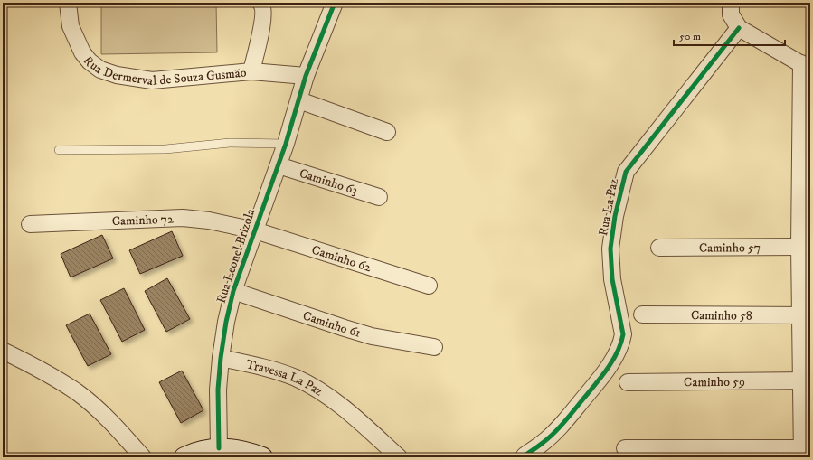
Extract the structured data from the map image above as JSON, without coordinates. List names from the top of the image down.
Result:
{
  "streets": {
    "street": [
      "Rua Dermerval de Souza Gusmão",
      "Caminho 63",
      "Rua La Paz",
      "Caminho 72",
      "Caminho 57",
      "Rua Leonel Brizola",
      "Caminho 62",
      "Caminho 58",
      "Caminho 61",
      "Travessa La Paz",
      "Caminho 59"
    ]
  },
  "crossings": [
    ["Rua Dermerval de Souza Gusmão", "Rua Leonel Brizola"],
    ["Caminho 63", "Rua Leonel Brizola"],
    ["Caminho 72", "Rua Leonel Brizola"],
    ["Caminho 72", "Caminho 62"],
    ["Rua Leonel Brizola", "Caminho 62"],
    ["Rua Leonel Brizola", "Caminho 61"],
    ["Rua Leonel Brizola", "Travessa La Paz"]
  ],
  "scale_bar": "50 m"
}
